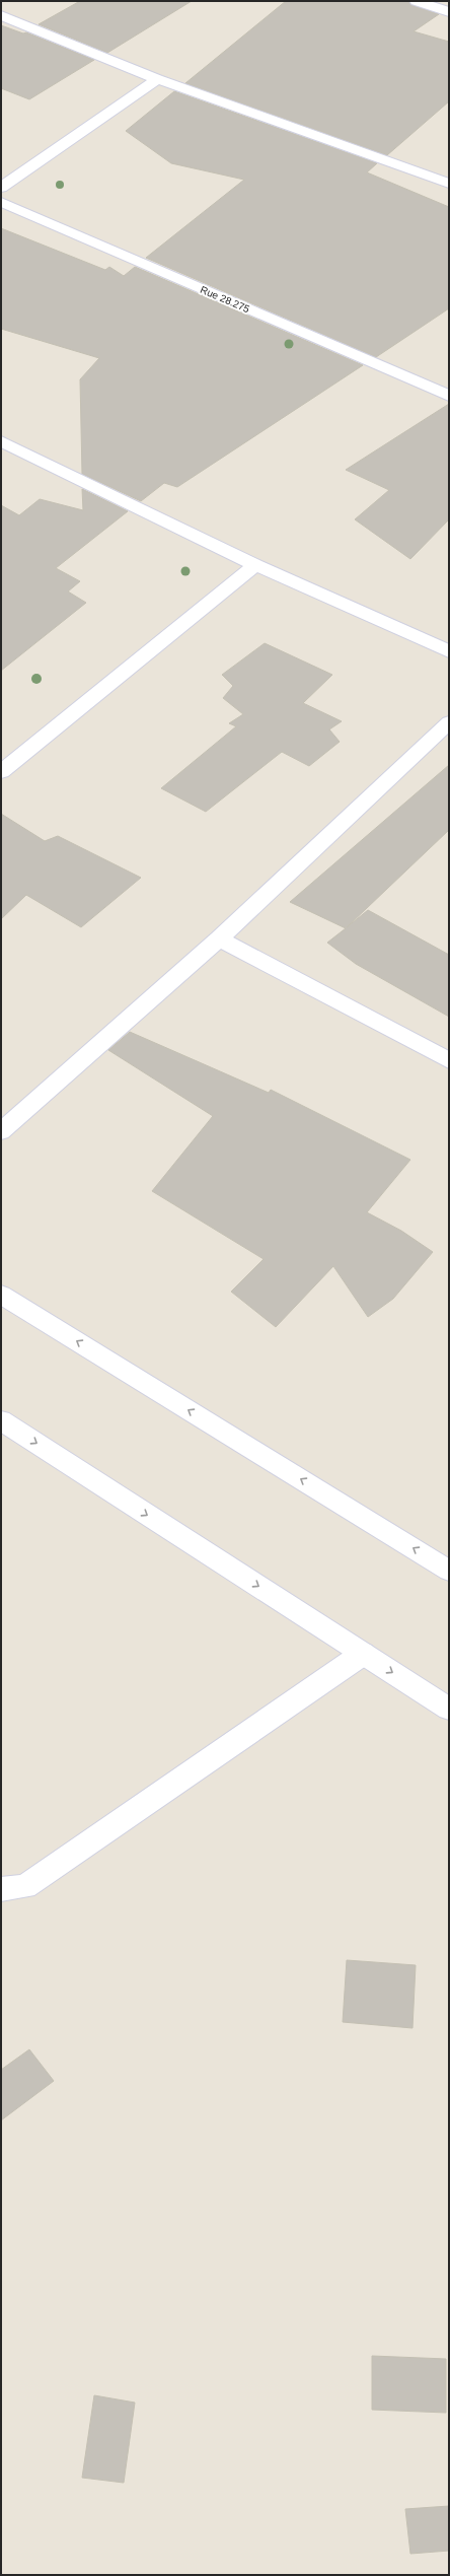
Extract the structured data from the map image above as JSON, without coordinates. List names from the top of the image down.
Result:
{
  "streets": {
    "street": ["Rue 28.275"]
  }
}
